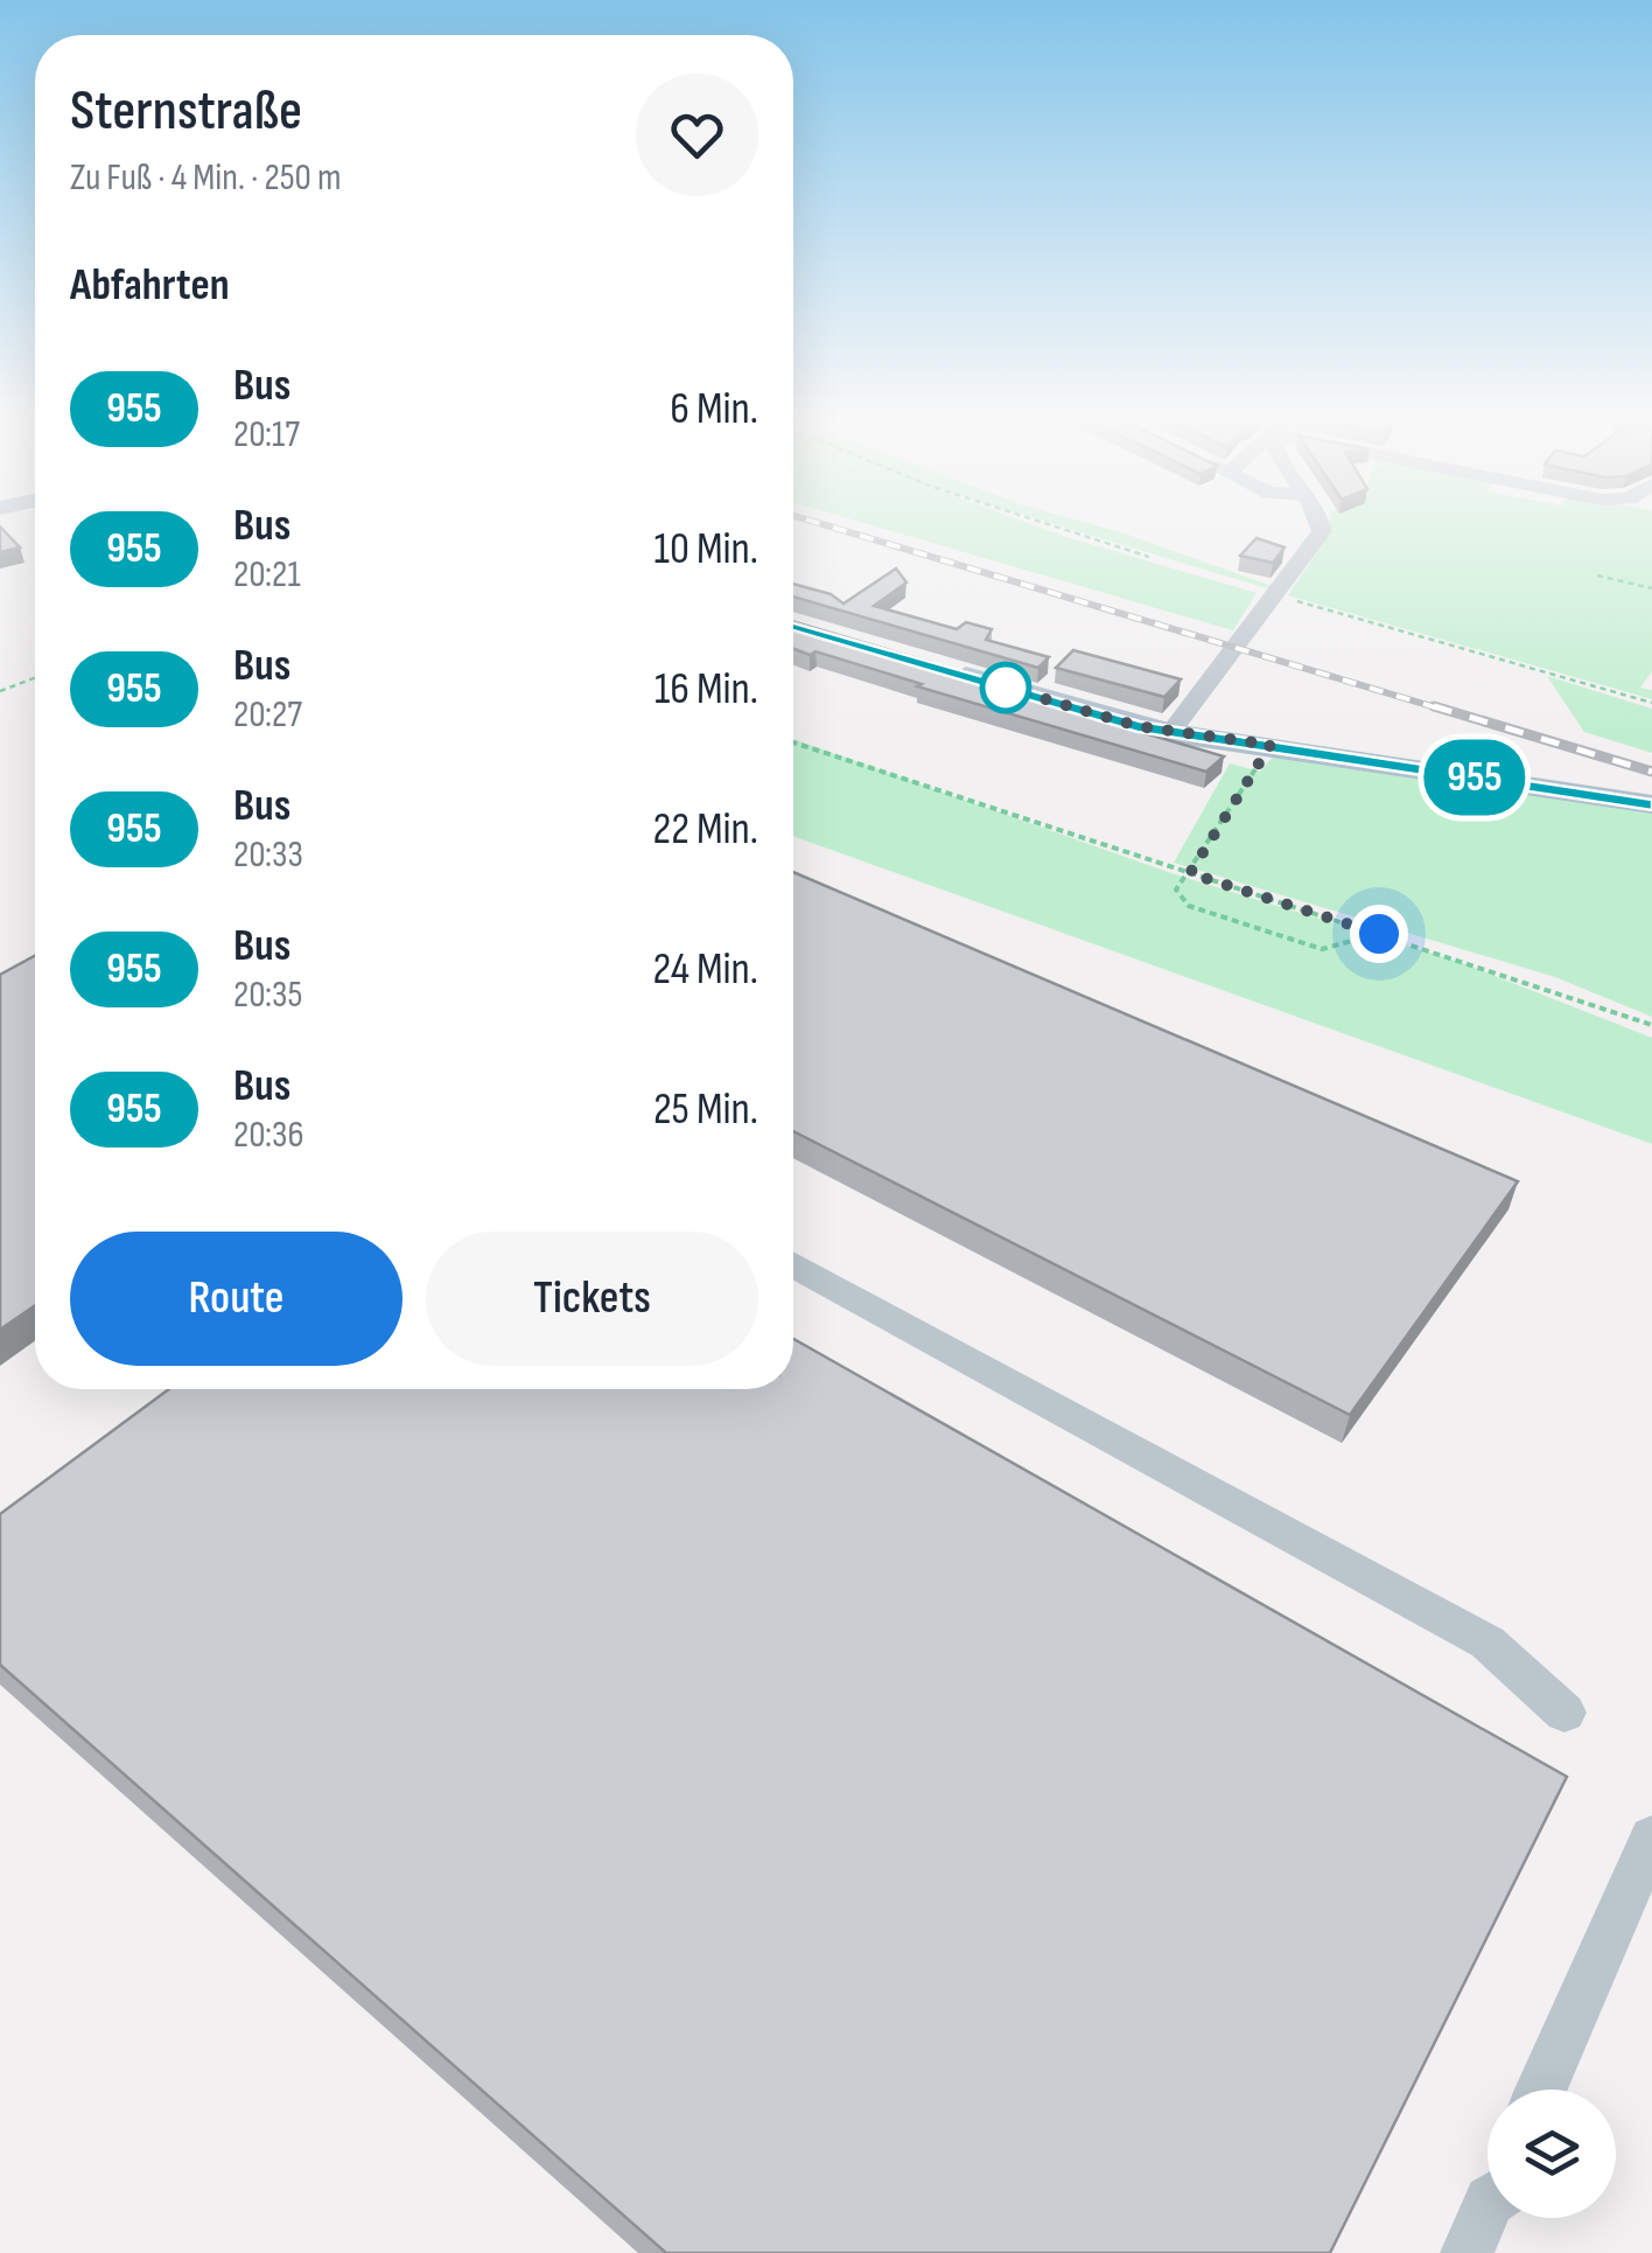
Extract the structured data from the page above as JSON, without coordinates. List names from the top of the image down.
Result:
{
  "lines": ["bus line 955"],
  "page": {
    "on_map": "955",
    "heading": [
      ["Sternstraße", "Zu Fuß · 4 Min. · 250 m"],
      "Abfahrten"
    ],
    "list": [
      {
        "mark": "955",
        "name": "Bus",
        "note": "20:17",
        "value": "6 Min."
      },
      {
        "mark": "955",
        "name": "Bus",
        "note": "20:21",
        "value": "10 Min."
      },
      {
        "mark": "955",
        "name": "Bus",
        "note": "20:27",
        "value": "16 Min."
      },
      {
        "mark": "955",
        "name": "Bus",
        "note": "20:33",
        "value": "22 Min."
      },
      {
        "mark": "955",
        "name": "Bus",
        "note": "20:35",
        "value": "24 Min."
      },
      {
        "mark": "955",
        "name": "Bus",
        "note": "20:36",
        "value": "25 Min."
      }
    ],
    "buttons": ["Route", "Tickets"]
  }
}
